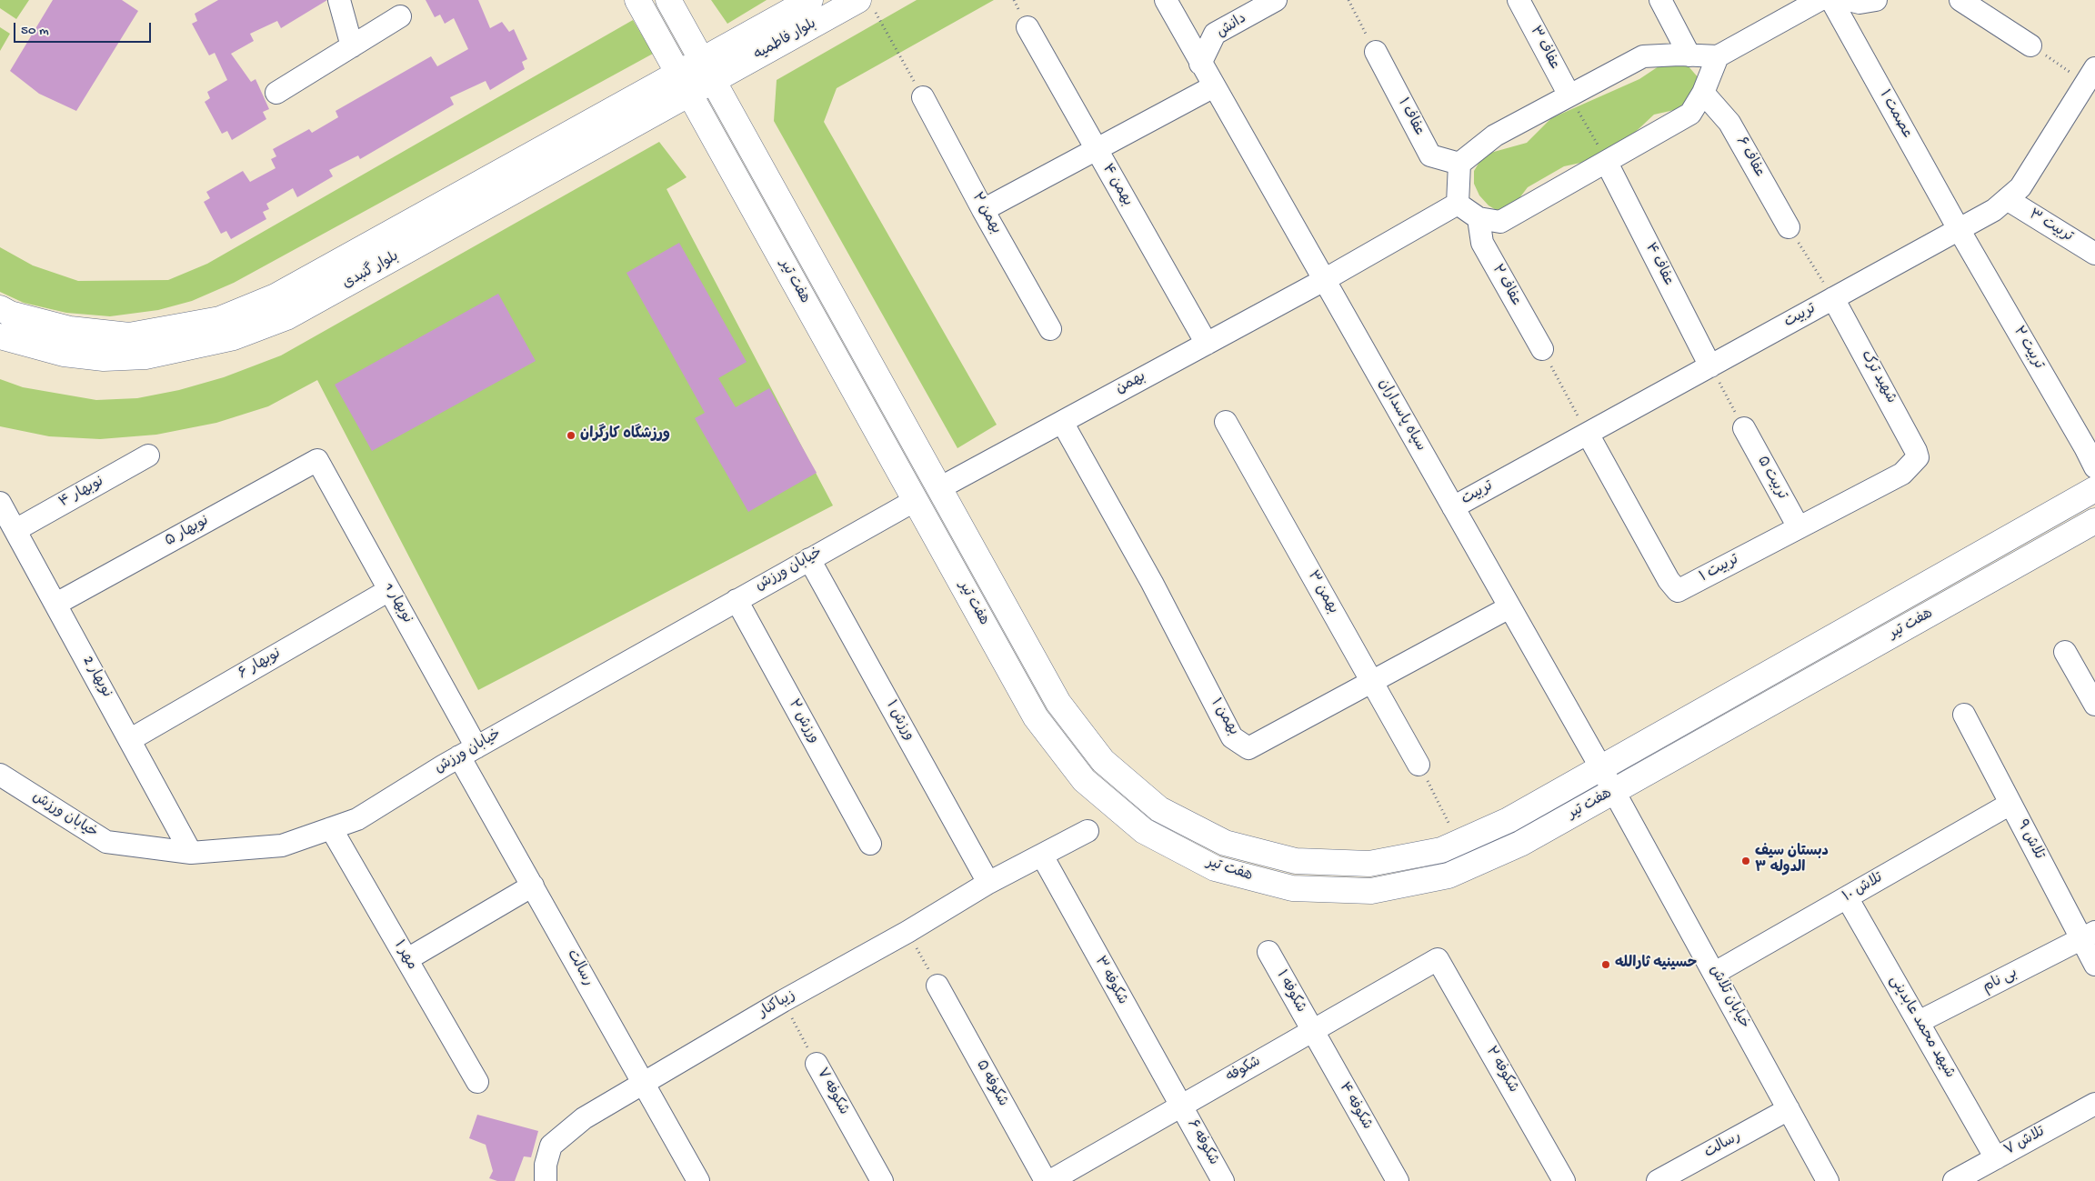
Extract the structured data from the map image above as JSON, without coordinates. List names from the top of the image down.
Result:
{
  "streets": {
    "main road": ["بلوار فاطمیه", "بلوار گنبدی", "هفت تیر"],
    "street": [
      "دانش",
      "عفاف ۳",
      "عصمت ۱",
      "عفاف ۱",
      "عفاف ۶",
      "بهمن ۴",
      "بهمن ۲",
      "تربیت ۳",
      "عفاف ۴",
      "عفاف ۲",
      "تربیت",
      "تربیت ۲",
      "شهید ترک",
      "بهمن",
      "سپاه پاسداران",
      "تربیت ۵",
      "نوبهار ۴",
      "نوبهار ۵",
      "تربیت ۱",
      "خیابان ورزش",
      "بهمن ۳",
      "نوبهار 1",
      "نوبهار ۶",
      "نوبهار 2",
      "بهمن ۱",
      "ورزش ۱",
      "ورزش ۲",
      "تلاش ۹",
      "تلاش ۱۰",
      "مهر ۱",
      "رسالت",
      "شکوفه ۳",
      "بی نام",
      "شکوفه ۱",
      "خیابان تلاش",
      "زیباکنار",
      "شیهد محمد عابدینی",
      "شکوفه",
      "شکوفه ۲",
      "شکوفه ۵",
      "شکوفه ۷",
      "شکوفه ۴",
      "تلاش ۷",
      "شکوفه ۶"
    ]
  },
  "crossings": [
    ["دانش", "سپاه پاسداران"],
    ["بلوار فاطمیه", "بلوار گنبدی"],
    ["بلوار فاطمیه", "هفت تیر"],
    ["عصمت ۱", "تربیت"],
    ["عصمت ۱", "تربیت ۲"],
    ["بهمن ۴", "بهمن"],
    ["تربیت ۳", "تربیت"],
    ["عفاف ۴", "تربیت"],
    ["بلوار گنبدی", "هفت تیر"],
    ["هفت تیر", "بهمن"],
    ["هفت تیر", "سپاه پاسداران"],
    ["هفت تیر", "خیابان ورزش"],
    ["هفت تیر", "خیابان تلاش"],
    ["تربیت", "تربیت ۲"],
    ["تربیت", "شهید ترک"],
    ["تربیت", "سپاه پاسداران"],
    ["تربیت", "تربیت ۱"],
    ["شهید ترک", "تربیت ۱"],
    ["بهمن", "سپاه پاسداران"],
    ["بهمن", "بهمن ۱"],
    ["سپاه پاسداران", "بهمن ۱"],
    ["سپاه پاسداران", "خیابان تلاش"],
    ["تربیت ۵", "تربیت ۱"],
    ["نوبهار ۴", "نوبهار 2"],
    ["نوبهار ۵", "نوبهار 1"],
    ["نوبهار ۵", "نوبهار 2"],
    ["خیابان ورزش", "نوبهار 1"],
    ["خیابان ورزش", "نوبهار 2"],
    ["خیابان ورزش", "ورزش ۱"],
    ["خیابان ورزش", "ورزش ۲"],
    ["خیابان ورزش", "مهر ۱"],
    ["خیابان ورزش", "رسالت"],
    ["بهمن ۳", "بهمن ۱"],
    ["نوبهار 1", "نوبهار ۶"],
    ["نوبهار 1", "رسالت"],
    ["نوبهار ۶", "نوبهار 2"],
    ["ورزش ۱", "زیباکنار"],
    ["تلاش ۹", "تلاش ۱۰"],
    ["تلاش ۹", "بی نام"],
    ["تلاش ۱۰", "خیابان تلاش"],
    ["تلاش ۱۰", "شیهد محمد عابدینی"],
    ["رسالت", "خیابان تلاش"],
    ["رسالت", "زیباکنار"],
    ["شکوفه ۳", "زیباکنار"],
    ["شکوفه ۳", "شکوفه"],
    ["شکوفه ۳", "شکوفه ۶"],
    ["بی نام", "شیهد محمد عابدینی"],
    ["شکوفه ۱", "شکوفه"],
    ["شکوفه ۱", "شکوفه ۴"],
    ["زیباکنار", "شکوفه ۷"],
    ["شیهد محمد عابدینی", "تلاش ۷"],
    ["شکوفه", "شکوفه ۲"],
    ["شکوفه", "شکوفه ۴"],
    ["شکوفه", "شکوفه ۶"]
  ],
  "places": ["ورزشگاه کارگران", "دبستان سیف الدوله ۳", "حسینیه ثارالله"],
  "scale_bar": "50 m"
}
